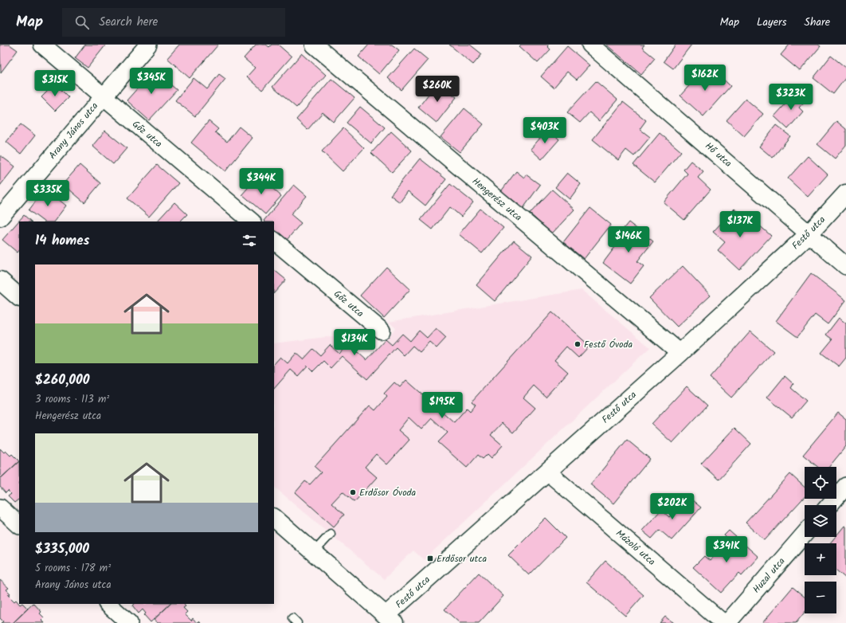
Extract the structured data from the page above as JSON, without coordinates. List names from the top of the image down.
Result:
{
  "streets": {
    "street": [
      "Arany János utca",
      "Gőz utca",
      "Hő utca",
      "Hengerész utca",
      "Festő utca",
      "Mázoló utca",
      "Huzal utca"
    ]
  },
  "crossings": [
    ["Arany János utca", "Gőz utca"],
    ["Hő utca", "Festő utca"],
    ["Hengerész utca", "Festő utca"],
    ["Festő utca", "Mázoló utca"]
  ],
  "places": {
    "other": ["Festő Óvoda", "Erdősor Óvoda"],
    "transit": ["Erdősor utca"]
  },
  "page": {
    "header": "Map",
    "search": "Search here",
    "nav": ["Map", "Layers", "Share"],
    "price": [
      "$162K",
      "$345K",
      "$315K",
      "$260K",
      "$323K",
      "$403K",
      "$344K",
      "$335K",
      "$137K",
      "$146K",
      "$134K",
      "$195K",
      "$202K",
      "$341K"
    ],
    "heading": "14 homes",
    "list": [
      {
        "name": "$260,000",
        "note": "3 rooms · 113 m² · Hengerész utca"
      },
      {
        "name": "$335,000",
        "note": "5 rooms · 178 m² · Arany János utca"
      }
    ],
    "map_buttons": ["+", "−"]
  }
}
